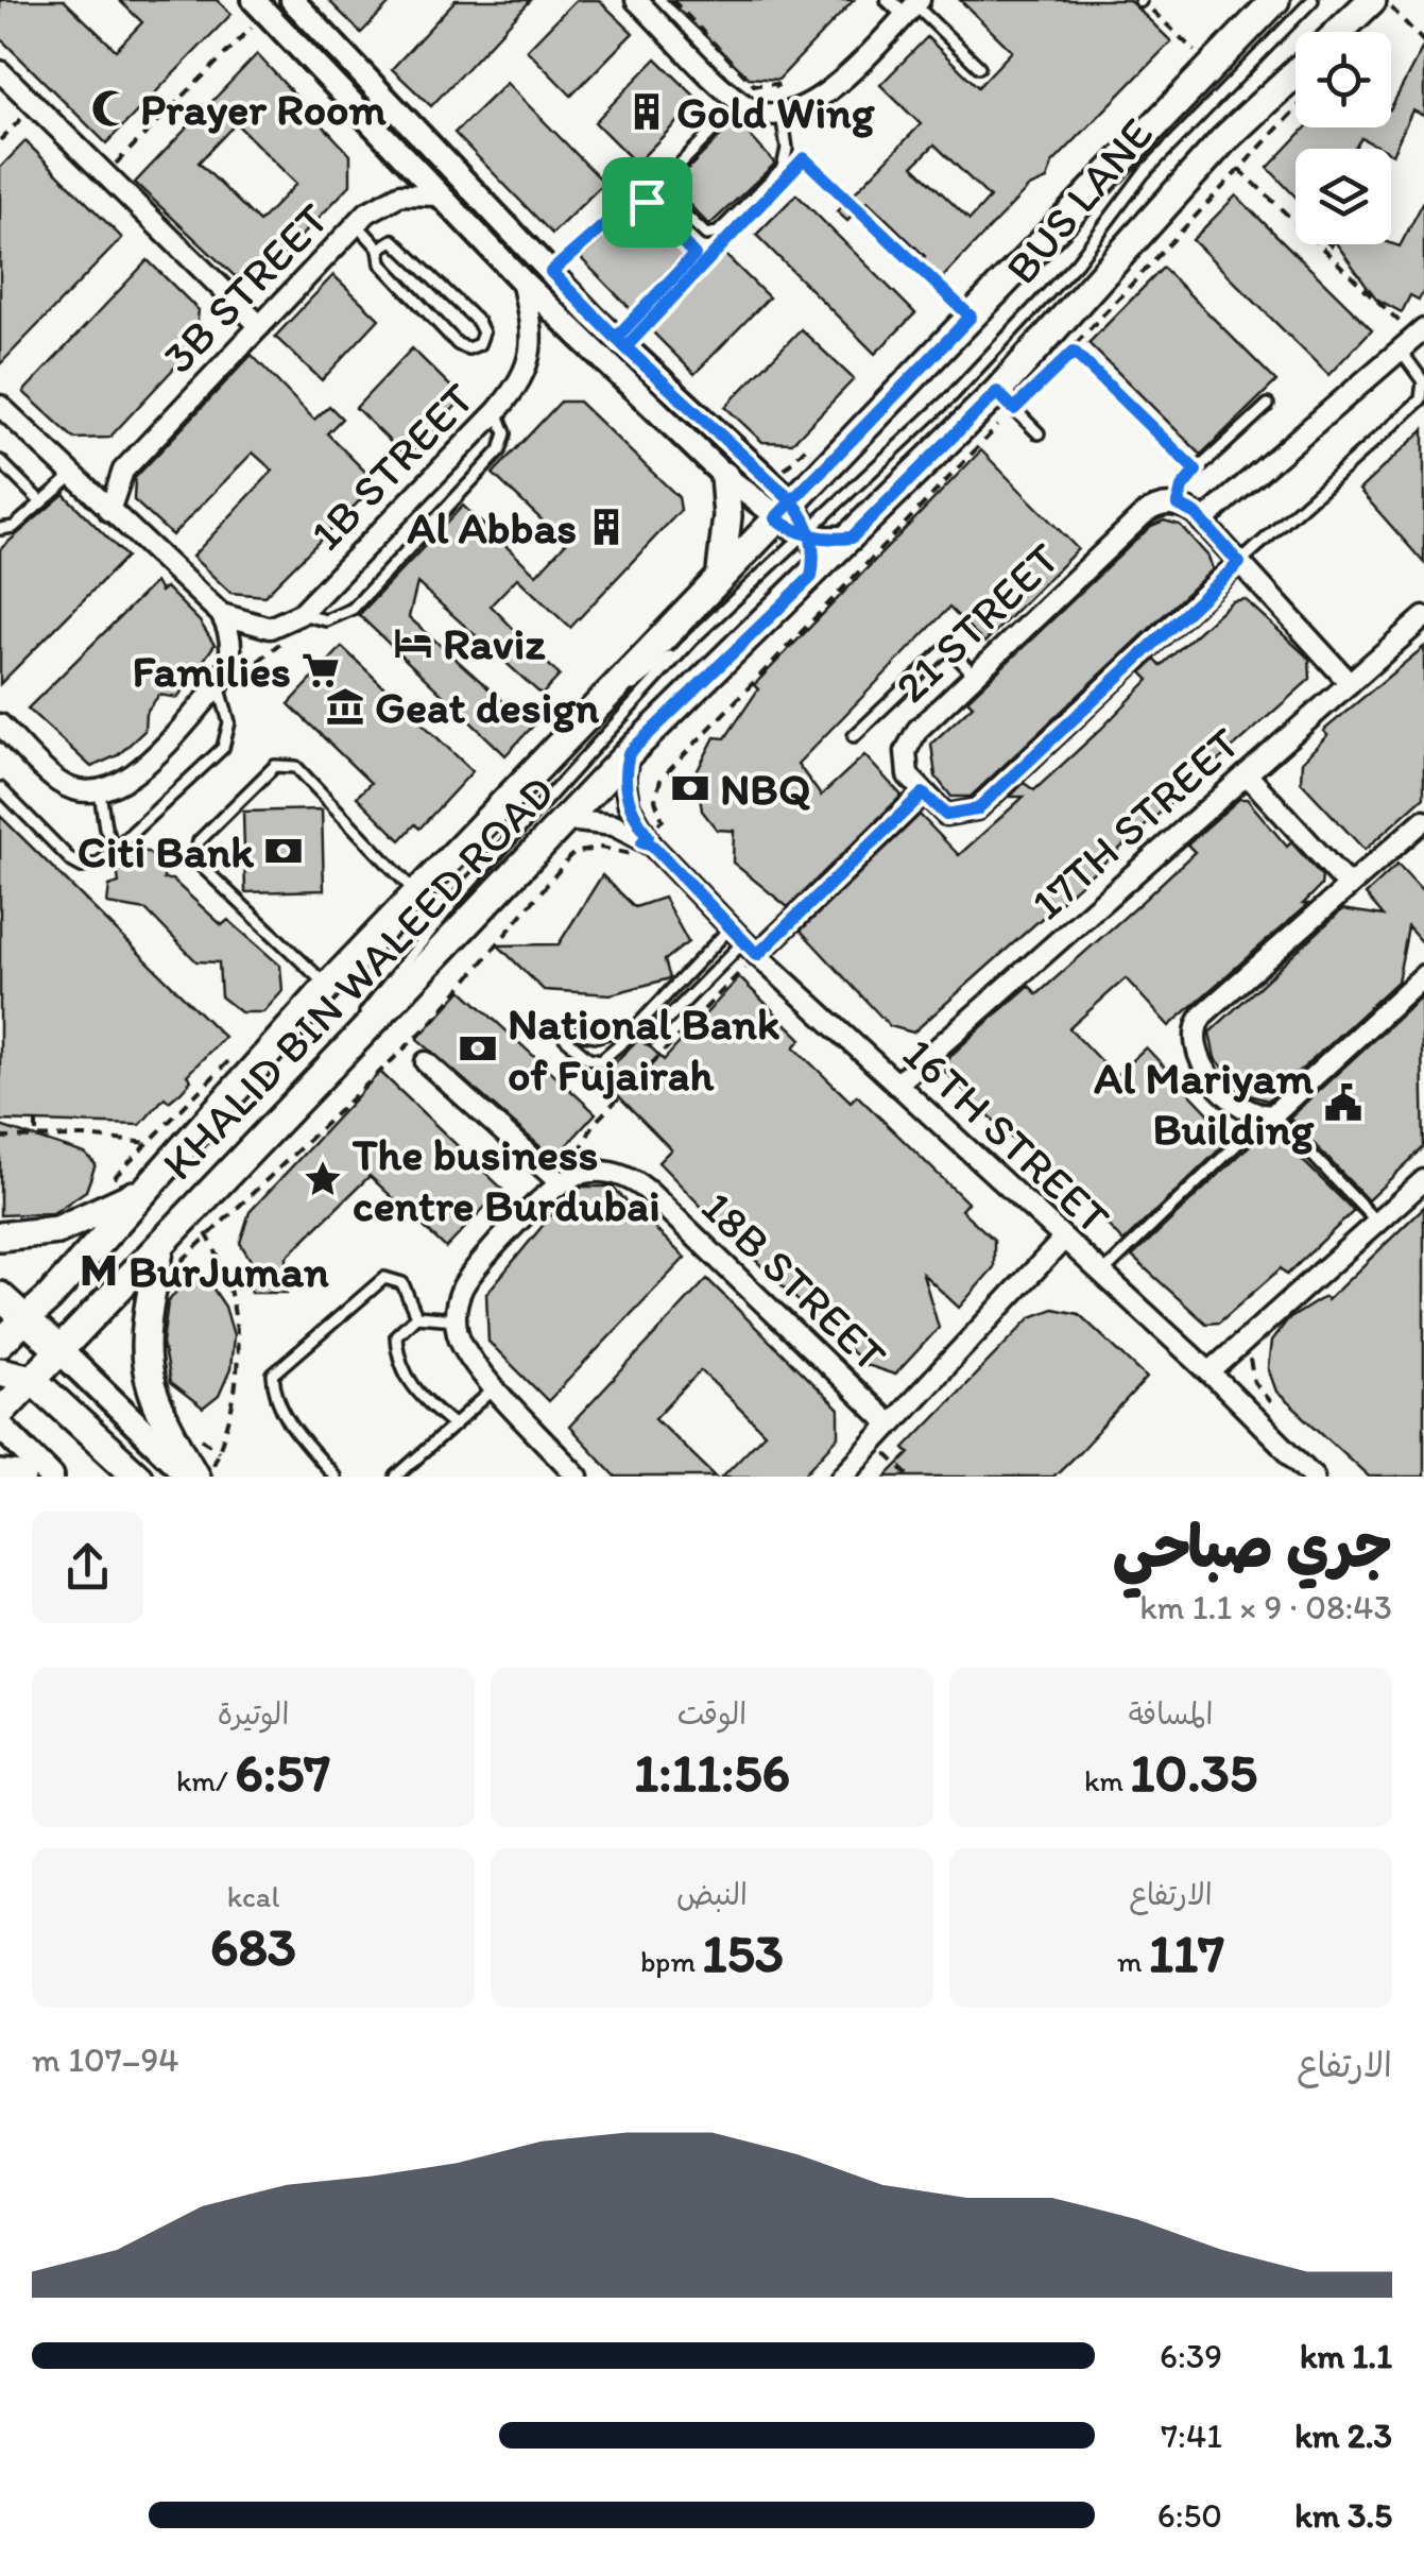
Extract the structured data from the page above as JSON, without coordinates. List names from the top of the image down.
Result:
{
  "streets": {
    "main road": ["KHALID BIN WALEED ROAD"],
    "street": [
      "3B STREET",
      "1B STREET",
      "21 STREET",
      "17TH STREET",
      "16TH STREET",
      "18B STREET"
    ],
    "lane": ["BUS LANE"]
  },
  "crossings": [
    ["BUS LANE", "KHALID BIN WALEED ROAD"],
    ["17TH STREET", "16TH STREET"],
    ["KHALID BIN WALEED ROAD", "16TH STREET"]
  ],
  "places": {
    "mosque": ["Prayer Room"],
    "building": ["Gold Wing", "Al Abbas"],
    "hotel": ["Raviz"],
    "supermarket": ["Families"],
    "museum": ["Geat design"],
    "bank": ["NBQ", "Citi Bank", "National Bank of Fujairah"],
    "public building": ["Al Mariyam Building"],
    "place": ["The business centre Burdubai"],
    "metro station": ["BurJuman"]
  },
  "page": {
    "heading": ["جري صباحي", "08:43 · 9 × 1.1 km"],
    "stats": [
      ["المسافة", "10.35 km"],
      ["الوقت", "1:11:56"],
      ["الوتيرة", "6:57 /km"],
      ["الارتفاع", "117 m"],
      ["النبض", "153 bpm"],
      ["kcal", "683"]
    ],
    "chart": ["الارتفاع", "94–107 m"],
    "list": [
      {
        "name": "1.1 km",
        "note": "6:39"
      },
      {
        "name": "2.3 km",
        "note": "7:41"
      },
      {
        "name": "3.5 km",
        "note": "6:50"
      }
    ]
  }
}
